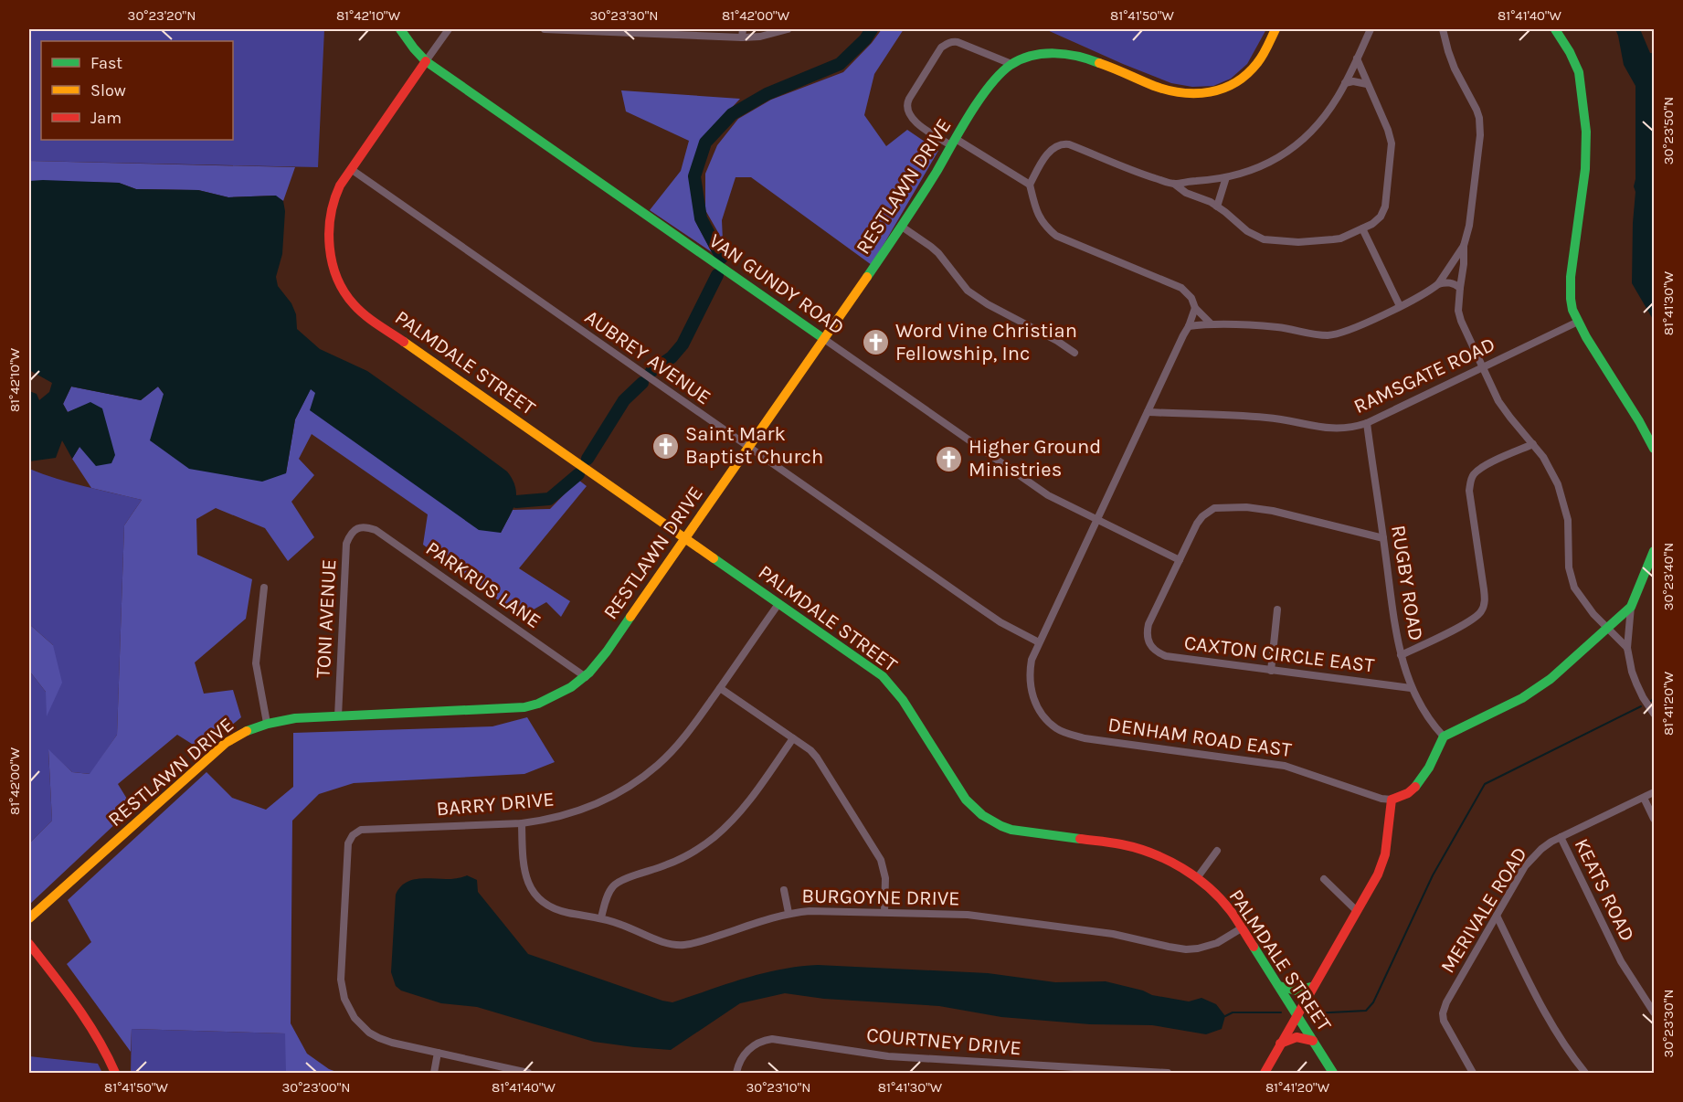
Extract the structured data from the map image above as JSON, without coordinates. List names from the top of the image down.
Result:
{
  "streets": {
    "street": [
      "RESTLAWN DRIVE",
      "VAN GUNDY ROAD",
      "AUBREY AVENUE",
      "PALMDALE STREET",
      "RAMSGATE ROAD",
      "RUGBY ROAD",
      "PARKRUS LANE",
      "TONI AVENUE",
      "CAXTON CIRCLE EAST",
      "DENHAM ROAD EAST",
      "BARRY DRIVE",
      "KEATS ROAD",
      "BURGOYNE DRIVE",
      "MERIVALE ROAD",
      "COURTNEY DRIVE"
    ]
  },
  "crossings": [
    ["RESTLAWN DRIVE", "VAN GUNDY ROAD"],
    ["RESTLAWN DRIVE", "AUBREY AVENUE"],
    ["RESTLAWN DRIVE", "PALMDALE STREET"],
    ["RESTLAWN DRIVE", "PARKRUS LANE"],
    ["RESTLAWN DRIVE", "TONI AVENUE"],
    ["VAN GUNDY ROAD", "PALMDALE STREET"],
    ["VAN GUNDY ROAD", "CAXTON CIRCLE EAST"],
    ["AUBREY AVENUE", "PALMDALE STREET"],
    ["AUBREY AVENUE", "DENHAM ROAD EAST"],
    ["PALMDALE STREET", "BARRY DRIVE"],
    ["PALMDALE STREET", "BURGOYNE DRIVE"],
    ["RAMSGATE ROAD", "RUGBY ROAD"],
    ["RUGBY ROAD", "CAXTON CIRCLE EAST"],
    ["PARKRUS LANE", "TONI AVENUE"],
    ["BARRY DRIVE", "BURGOYNE DRIVE"],
    ["KEATS ROAD", "MERIVALE ROAD"]
  ],
  "places": {
    "church": ["Word Vine Christian Fellowship, Inc", "Saint Mark Baptist Church", "Higher Ground Ministries"]
  },
  "legend": ["Fast", "Slow", "Jam"],
  "coordinates": [
    "30°23'20\"N",
    "81°42'10\"W",
    "30°23'30\"N",
    "81°42'00\"W",
    "81°41'50\"W",
    "81°41'40\"W",
    "30°23'50\"N",
    "81°41'30\"W",
    "30°23'40\"N",
    "81°41'20\"W",
    "30°23'00\"N",
    "30°23'10\"N"
  ]
}
